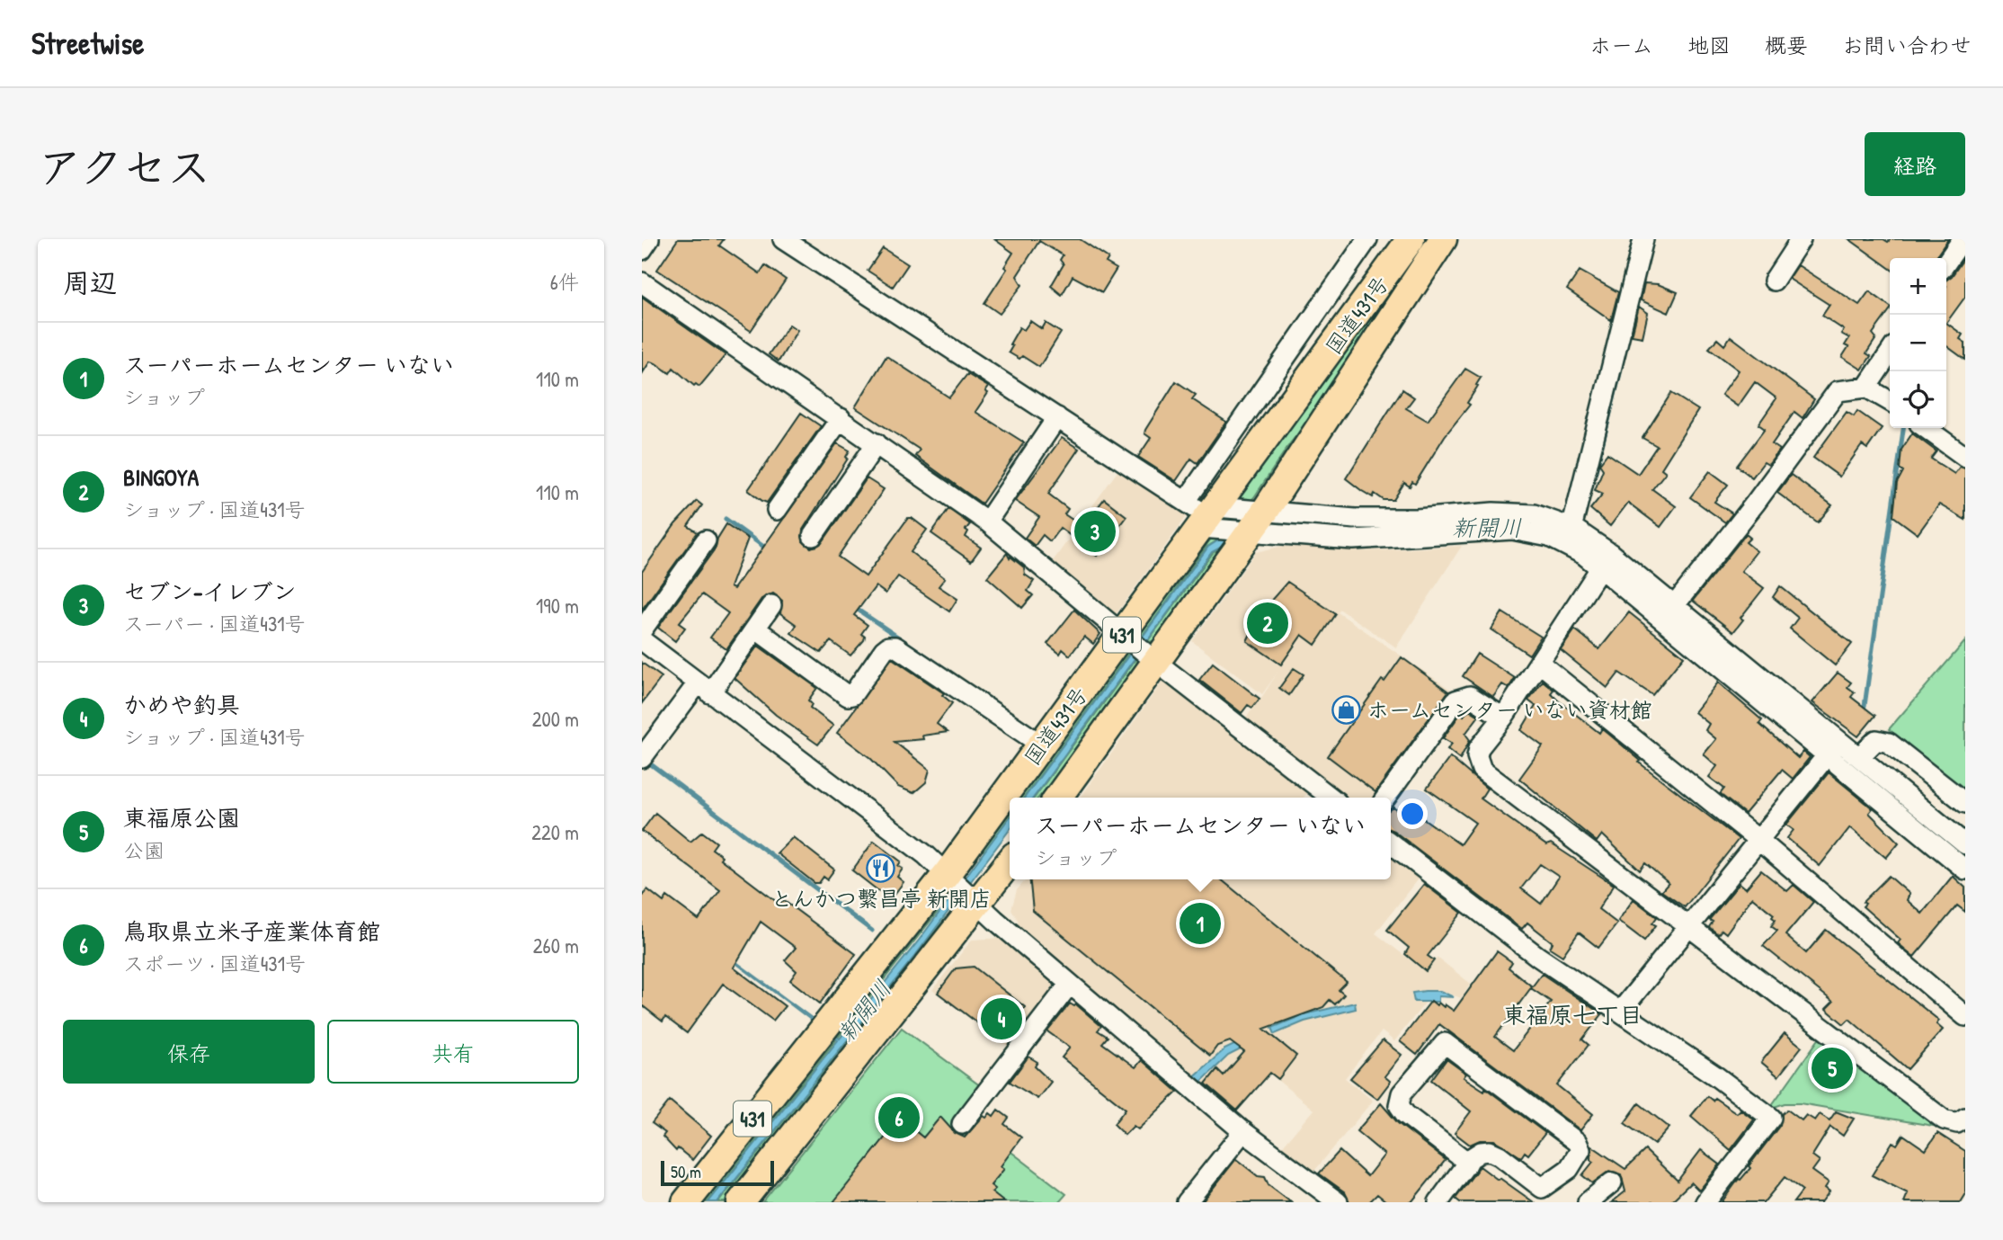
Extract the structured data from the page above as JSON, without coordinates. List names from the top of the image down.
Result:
{
  "streets": {
    "highway": ["国道431号", "431"]
  },
  "districts": ["東福原七丁目"],
  "water": ["新開川"],
  "places": {
    "shop": ["ホームセンター いない資材館"],
    "restaurant": ["とんかつ繫昌亭 新開店"]
  },
  "scale_bar": "50 m",
  "page": {
    "header": "Streetwise",
    "nav": [
      "ホーム",
      "地図",
      "概要",
      "お問い合わせ"
    ],
    "title": "アクセス",
    "buttons": [
      "経路",
      ["保存", "共有"]
    ],
    "heading": ["周辺", "6件"],
    "map_buttons": ["+", "−"],
    "list": [
      {
        "mark": "1",
        "name": "スーパーホームセンター いない",
        "note": "ショップ",
        "value": "110 m"
      },
      {
        "mark": "2",
        "name": "BINGOYA",
        "note": "ショップ · 国道431号",
        "value": "110 m"
      },
      {
        "mark": "3",
        "name": "セブン-イレブン",
        "note": "スーパー · 国道431号",
        "value": "190 m"
      },
      {
        "mark": "4",
        "name": "かめや釣具",
        "note": "ショップ · 国道431号",
        "value": "200 m"
      },
      {
        "mark": "5",
        "name": "東福原公園",
        "note": "公園",
        "value": "220 m"
      },
      {
        "mark": "6",
        "name": "鳥取県立米子産業体育館",
        "note": "スポーツ · 国道431号",
        "value": "260 m"
      }
    ],
    "pins": [
      "3",
      "2",
      "1",
      "4",
      "5",
      "6"
    ],
    "popup": ["スーパーホームセンター いない", "ショップ"],
    "scale": "50 m"
  }
}
